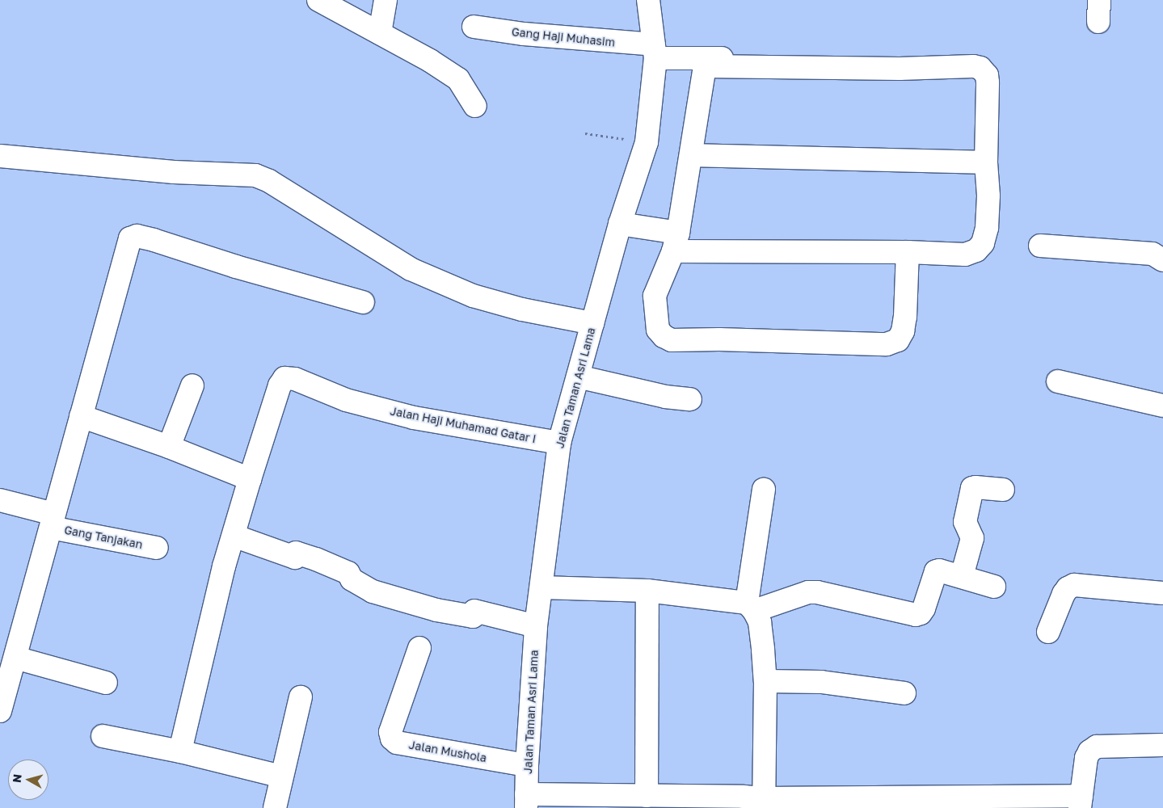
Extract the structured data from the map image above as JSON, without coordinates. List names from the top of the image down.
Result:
{
  "streets": {
    "street": [
      "Gang Haji Muhasim",
      "Jalan Taman Asri Lama",
      "Jalan Haji Muhamad Gatar I",
      "Gang Tanjakan",
      "Jalan Mushola"
    ]
  },
  "crossings": [
    ["Gang Haji Muhasim", "Jalan Taman Asri Lama"],
    ["Jalan Taman Asri Lama", "Jalan Haji Muhamad Gatar I"],
    ["Jalan Taman Asri Lama", "Jalan Mushola"]
  ],
  "north": "left"
}
